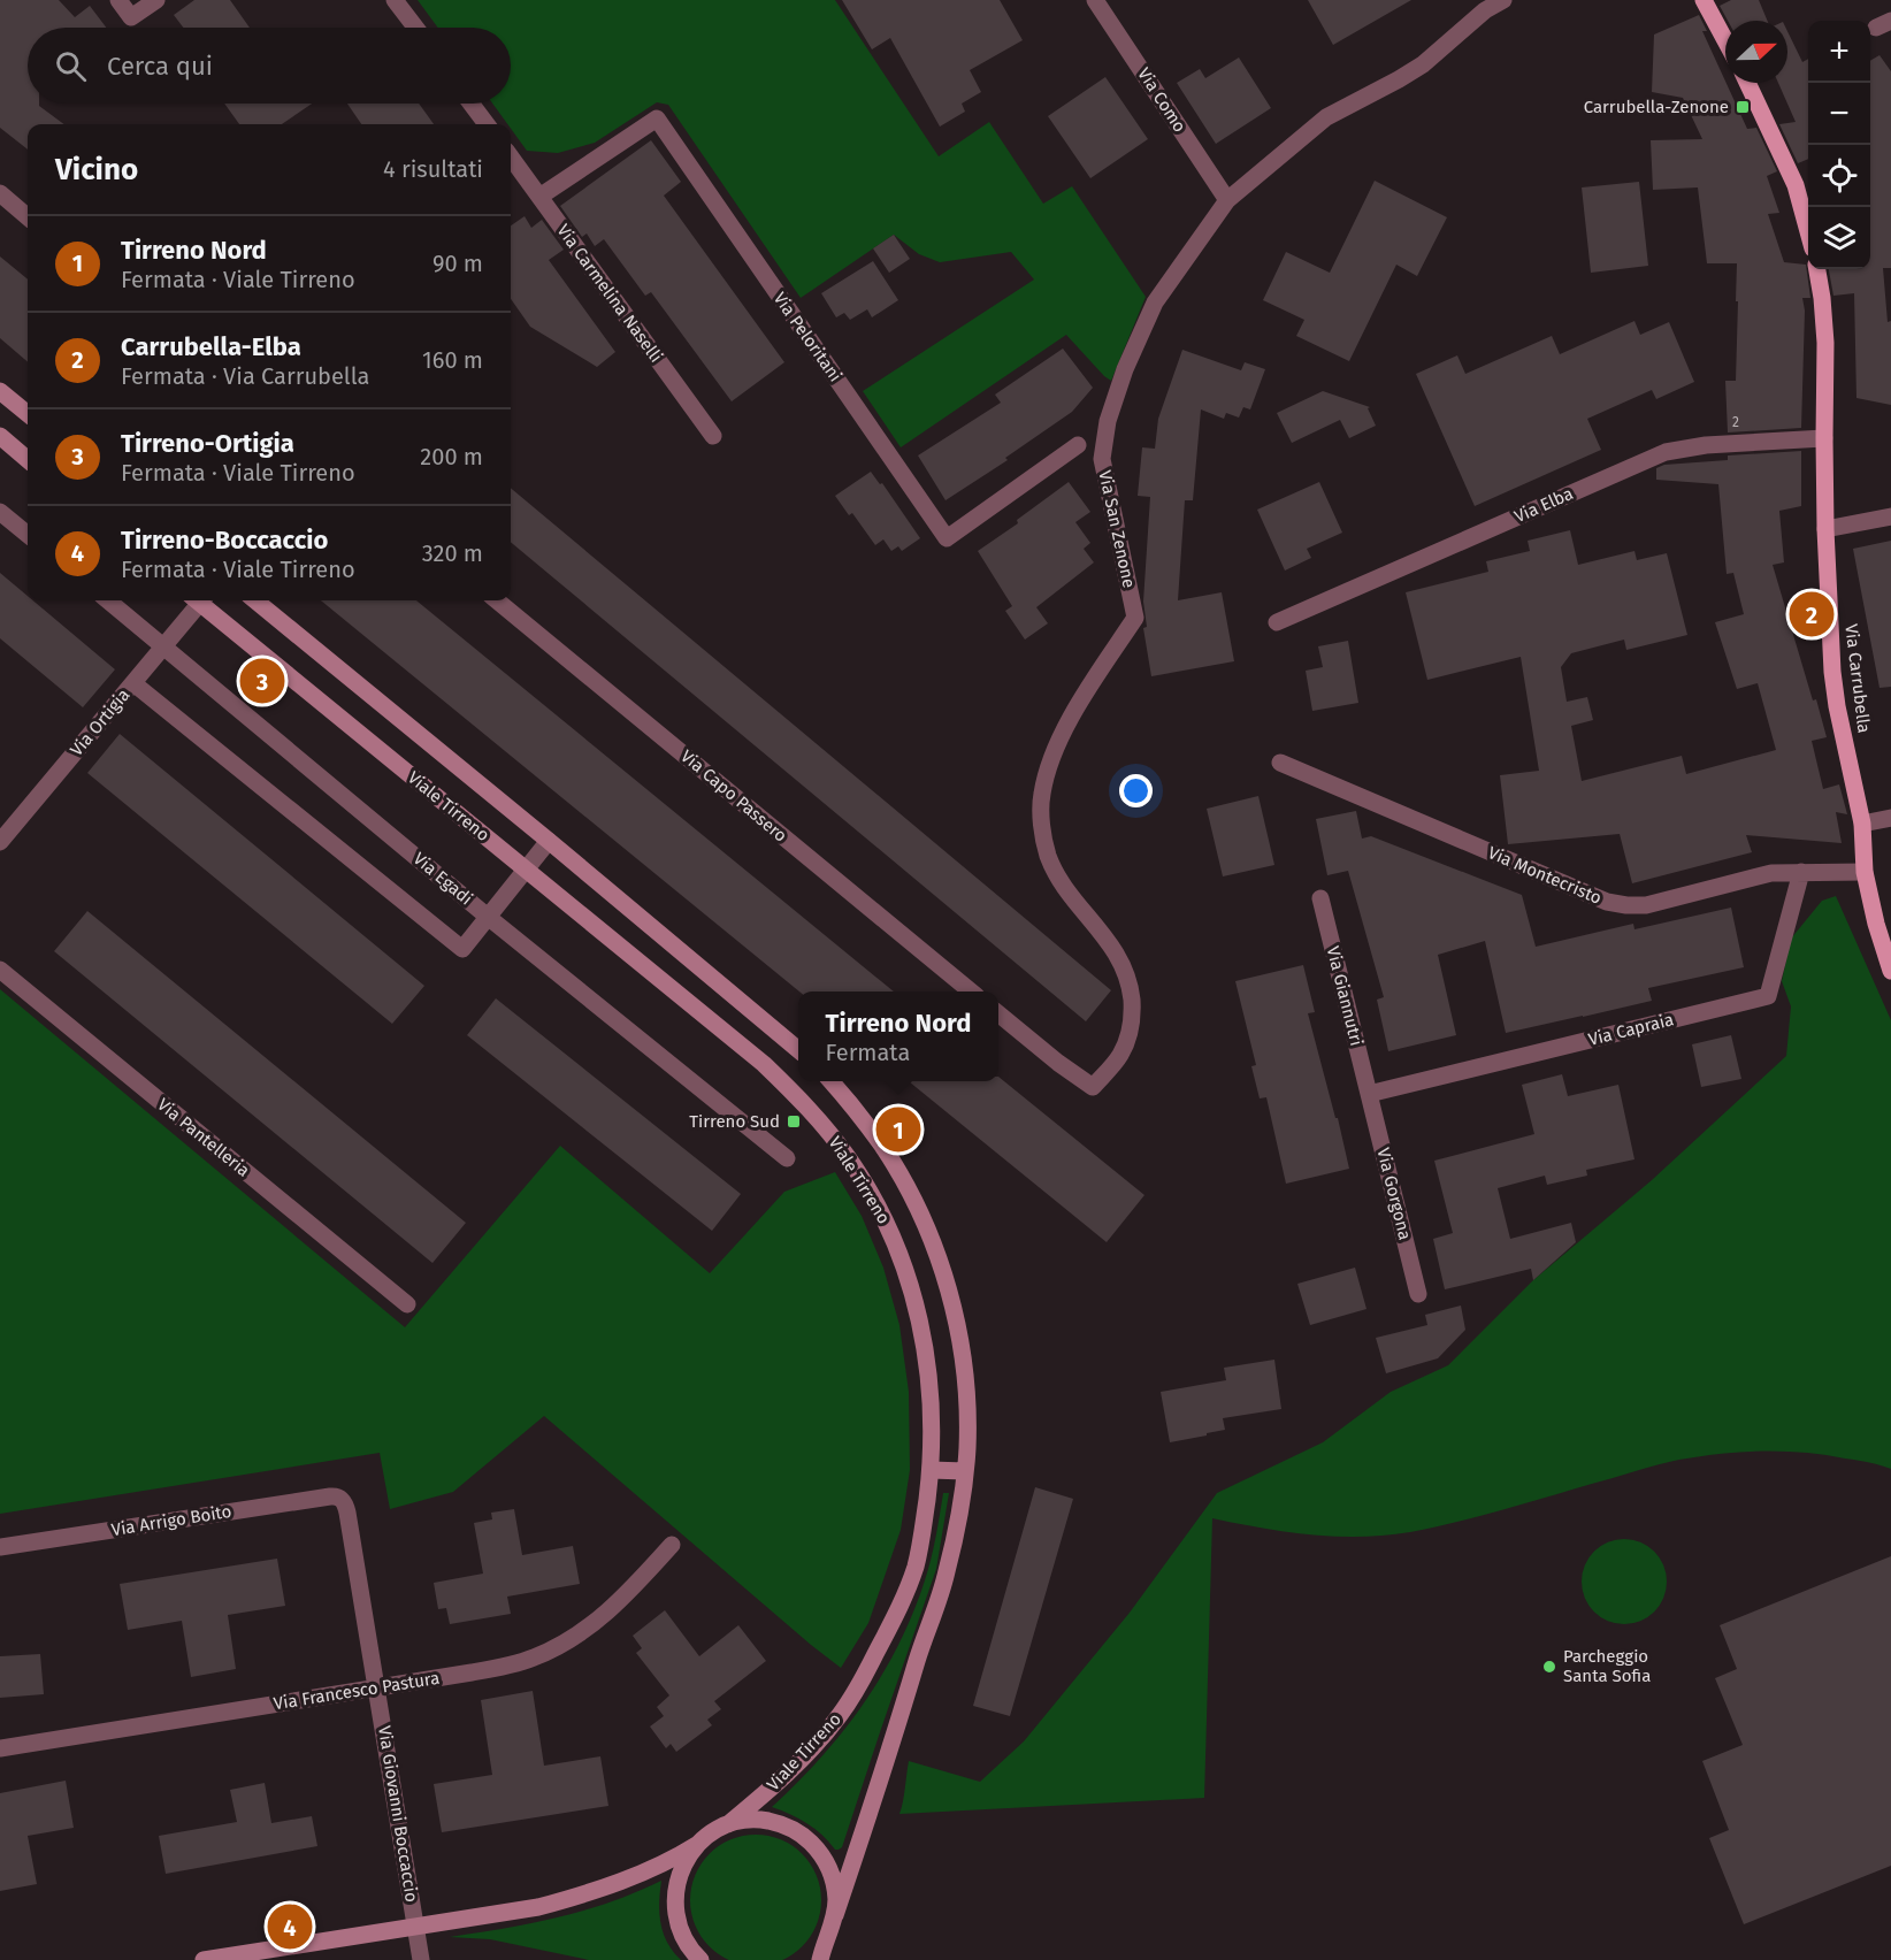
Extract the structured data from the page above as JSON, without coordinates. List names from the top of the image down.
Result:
{
  "streets": {
    "main road": ["Via Carrubella"],
    "street": [
      "Via Como",
      "Via Carmelina Naselli",
      "Via Peloritani",
      "Via Elba",
      "Via San Zenone",
      "Via Ortigia",
      "Via Capo Passero",
      "Viale Tirreno",
      "Via Montecristo",
      "Via Egadi",
      "Via Giannutri",
      "Via Capraia",
      "Via Pantelleria",
      "Via Gorgona",
      "Via Arrigo Boito",
      "Via Francesco Pastura",
      "Via Giovanni Boccaccio"
    ]
  },
  "crossings": [
    ["Via Como", "Via San Zenone"],
    ["Via Carmelina Naselli", "Via Peloritani"],
    ["Via Elba", "Via Carrubella"],
    ["Via Carrubella", "Via Montecristo"],
    ["Via Ortigia", "Via Egadi"],
    ["Via Montecristo", "Via Capraia"],
    ["Via Giannutri", "Via Capraia"],
    ["Via Giannutri", "Via Gorgona"],
    ["Via Capraia", "Via Gorgona"],
    ["Via Arrigo Boito", "Via Giovanni Boccaccio"],
    ["Via Francesco Pastura", "Via Giovanni Boccaccio"]
  ],
  "places": {
    "transit": ["Carrubella-Zenone", "Tirreno Sud"],
    "other": ["Parcheggio Santa Sofia"]
  },
  "house_numbers": ["2"],
  "north": "right",
  "page": {
    "map_buttons": ["+", "−"],
    "search": "Cerca qui",
    "heading": ["Vicino", "4 risultati"],
    "list": [
      {
        "mark": "1",
        "name": "Tirreno Nord",
        "note": "Fermata · Viale Tirreno",
        "value": "90 m"
      },
      {
        "mark": "2",
        "name": "Carrubella-Elba",
        "note": "Fermata · Via Carrubella",
        "value": "160 m"
      },
      {
        "mark": "3",
        "name": "Tirreno-Ortigia",
        "note": "Fermata · Viale Tirreno",
        "value": "200 m"
      },
      {
        "mark": "4",
        "name": "Tirreno-Boccaccio",
        "note": "Fermata · Viale Tirreno",
        "value": "320 m"
      }
    ],
    "pins": [
      "2",
      "3",
      "1",
      "4"
    ],
    "popup": ["Tirreno Nord", "Fermata"]
  }
}
